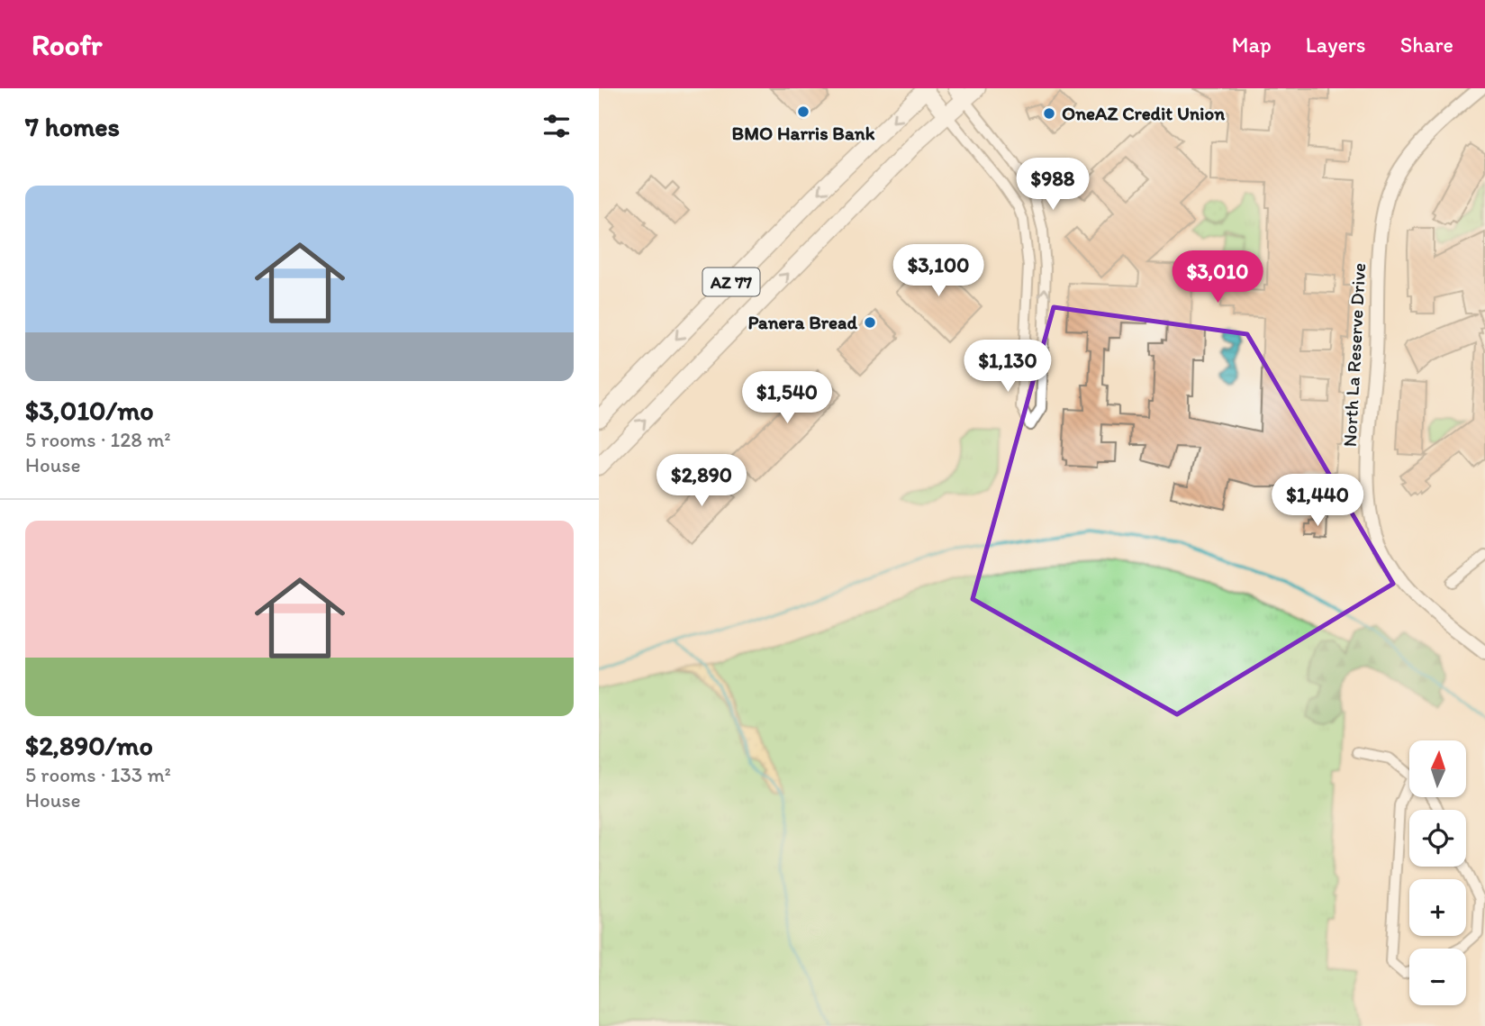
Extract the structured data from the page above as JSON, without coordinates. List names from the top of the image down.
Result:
{
  "streets": {
    "highway": ["AZ 77"],
    "street": ["North La Reserve Drive"]
  },
  "places": ["BMO Harris Bank", "OneAZ Credit Union", "Panera Bread"],
  "north": "top",
  "page": {
    "header": "Roofr",
    "nav": ["Map", "Layers", "Share"],
    "heading": "7 homes",
    "price": [
      "$988",
      "$3,100",
      "$3,010",
      "$1,130",
      "$1,540",
      "$2,890",
      "$1,440"
    ],
    "list": [
      {
        "name": "$3,010/mo",
        "note": "5 rooms · 128 m² · House"
      },
      {
        "name": "$2,890/mo",
        "note": "5 rooms · 133 m² · House"
      }
    ],
    "map_buttons": ["+", "−"]
  }
}
